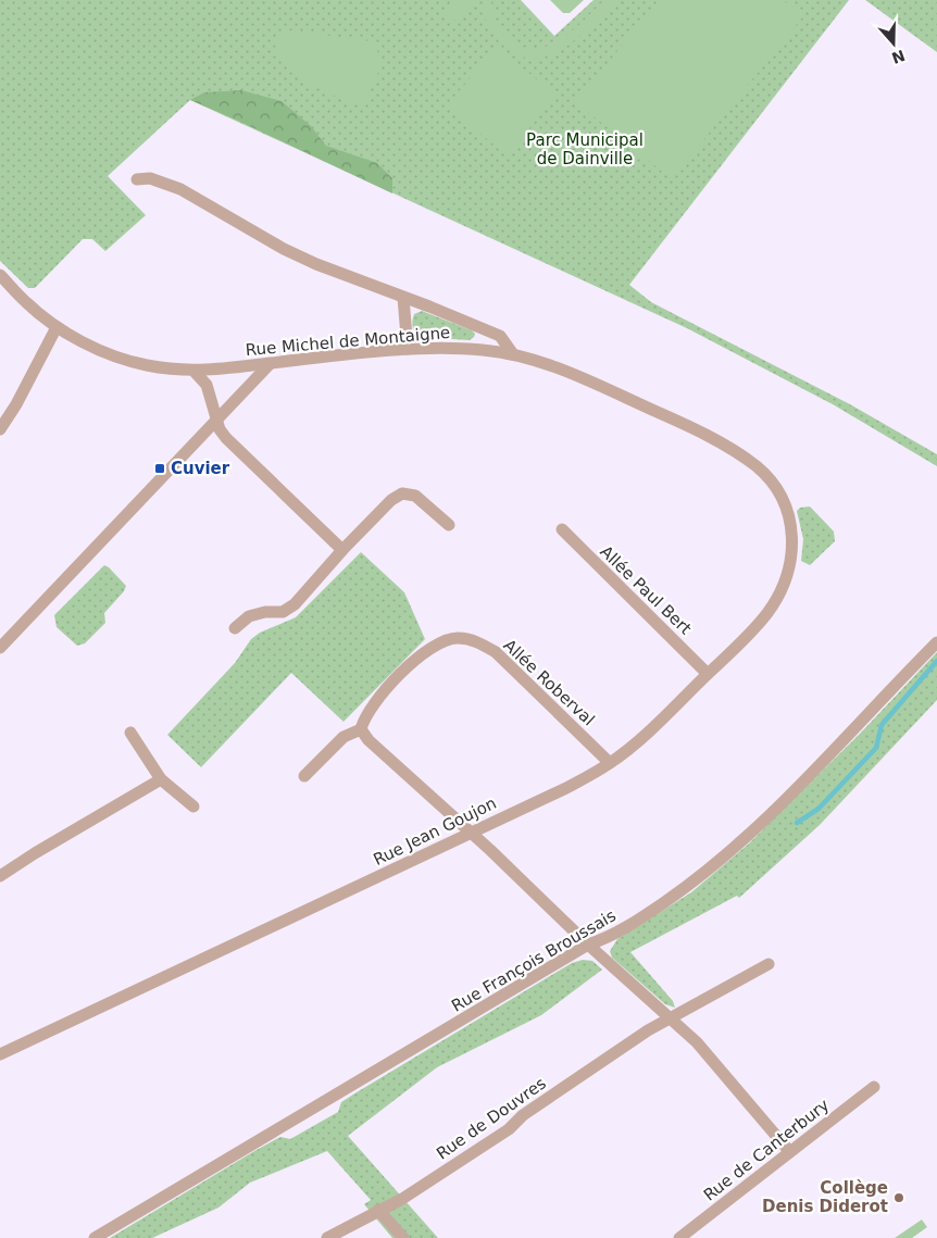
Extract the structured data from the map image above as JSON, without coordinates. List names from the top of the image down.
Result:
{
  "streets": {
    "street": [
      "Rue Michel de Montaigne",
      "Allée Paul Bert",
      "Allée Roberval",
      "Rue Jean Goujon",
      "Rue François Broussais",
      "Rue de Douvres",
      "Rue de Canterbury"
    ]
  },
  "crossings": [
    ["Rue Michel de Montaigne", "Rue Jean Goujon"],
    ["Allée Paul Bert", "Rue Jean Goujon"],
    ["Allée Roberval", "Rue Jean Goujon"]
  ],
  "parks": ["Parc Municipal de Dainville"],
  "places": {
    "transit": ["Cuvier"],
    "other": ["Collège Denis Diderot"]
  },
  "north": "bottom"
}
